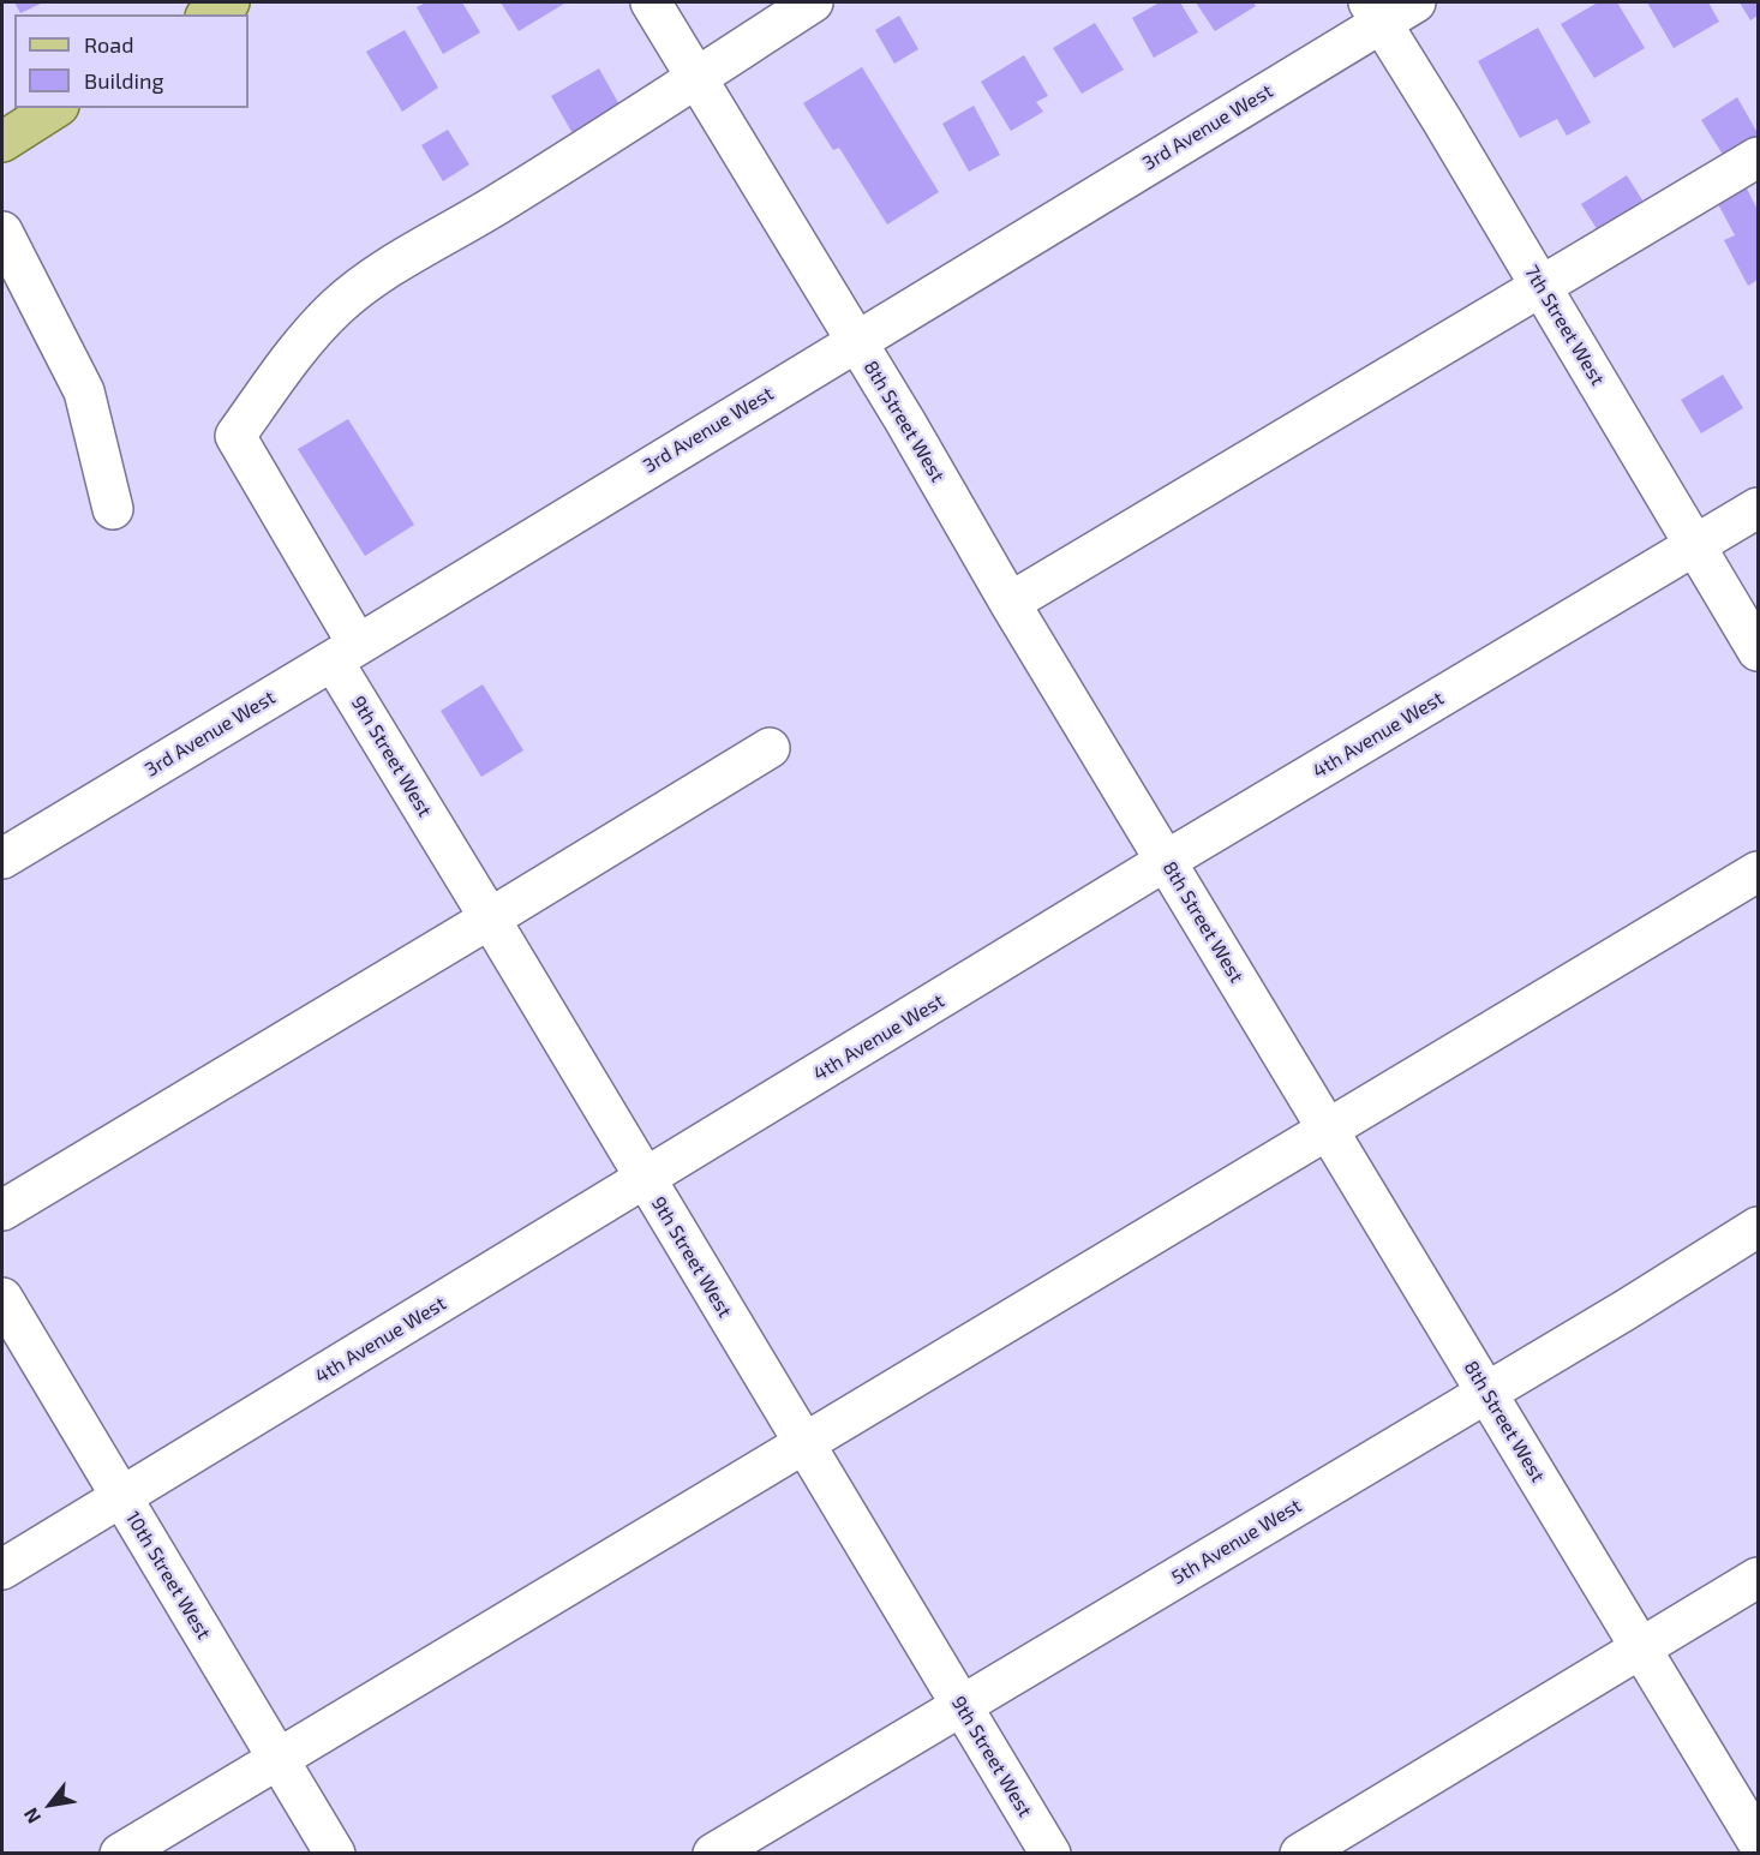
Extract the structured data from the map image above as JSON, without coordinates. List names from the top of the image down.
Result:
{
  "streets": {
    "street": [
      "3rd Avenue West",
      "7th Street West",
      "8th Street West",
      "4th Avenue West",
      "9th Street West",
      "5th Avenue West",
      "10th Street West"
    ]
  },
  "crossings": [
    ["3rd Avenue West", "7th Street West"],
    ["3rd Avenue West", "8th Street West"],
    ["3rd Avenue West", "9th Street West"],
    ["7th Street West", "4th Avenue West"],
    ["8th Street West", "4th Avenue West"],
    ["8th Street West", "9th Street West"],
    ["8th Street West", "5th Avenue West"],
    ["4th Avenue West", "9th Street West"],
    ["4th Avenue West", "10th Street West"],
    ["9th Street West", "5th Avenue West"]
  ],
  "legend": ["Road", "Building"],
  "north": "bottom left"
}
